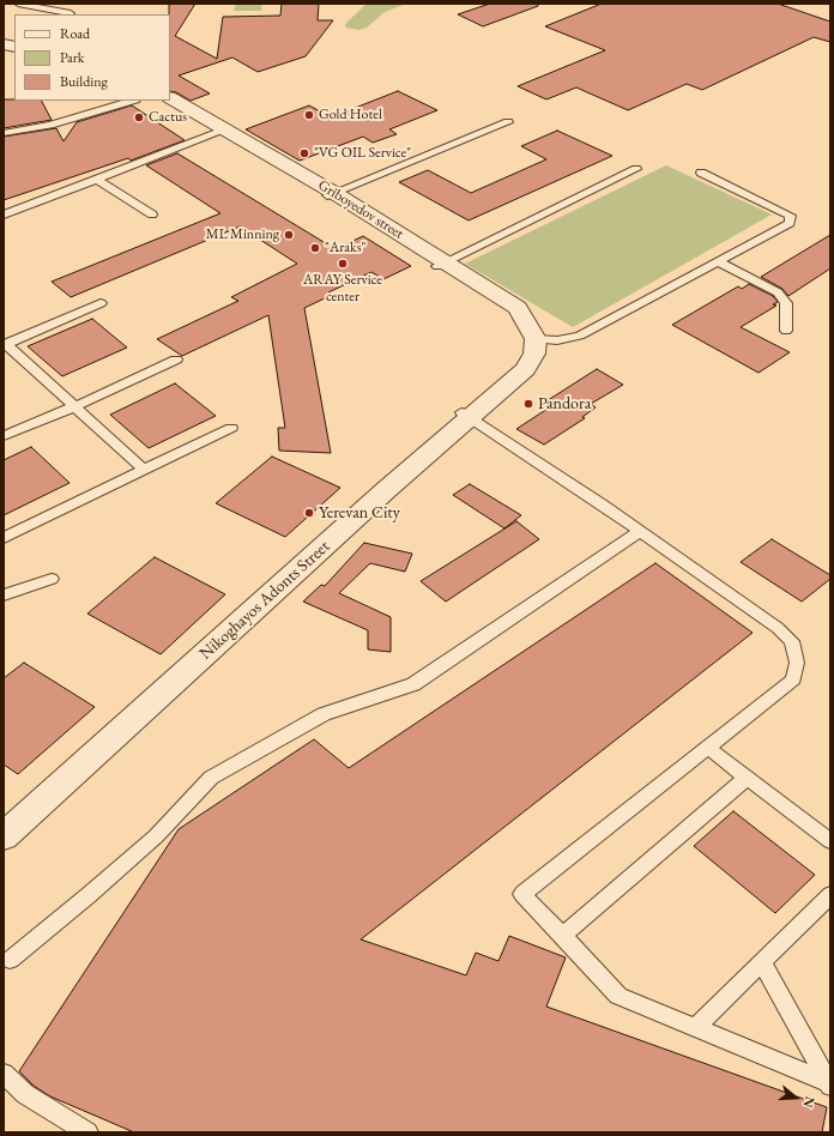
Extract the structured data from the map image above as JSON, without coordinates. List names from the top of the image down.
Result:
{
  "streets": {
    "street": ["Griboyedov street", "Nikoghayos Adonts Street"]
  },
  "crossings": [
    ["Griboyedov street", "Nikoghayos Adonts Street"]
  ],
  "places": [
    "Gold Hotel",
    "Cactus",
    "\"VG OIL Service\"",
    "ML Minning",
    "\"Araks\"",
    "ARAY Service center",
    "Pandora",
    "Yerevan City"
  ],
  "legend": ["Road", "Park", "Building"],
  "north": "right"
}
